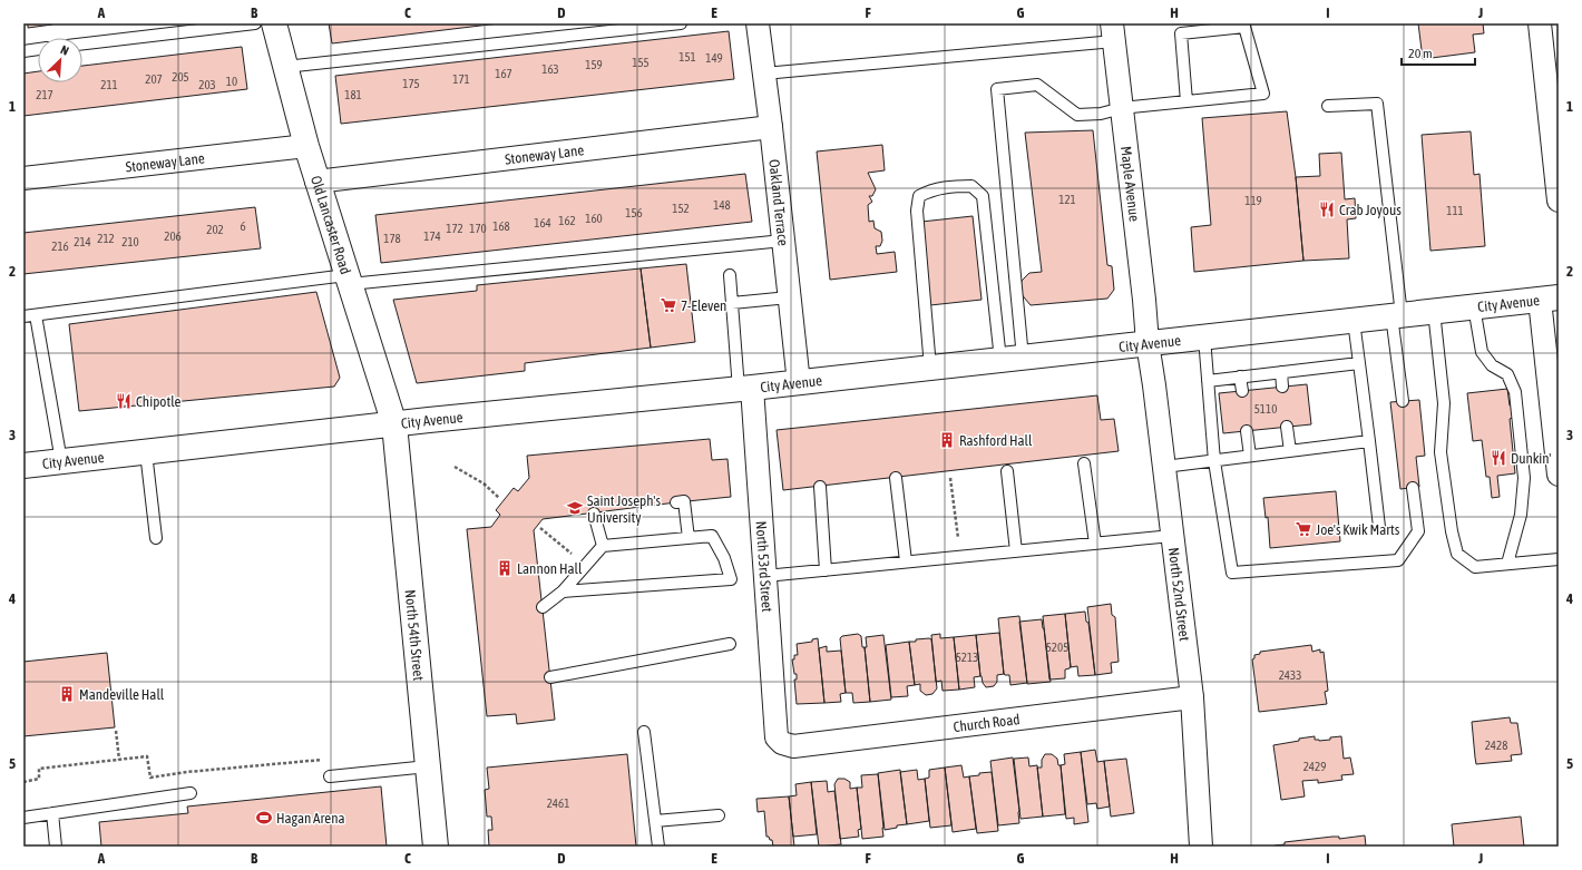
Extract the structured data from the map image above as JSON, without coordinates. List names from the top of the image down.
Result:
{
  "streets": {
    "main road": ["Old Lancaster Road", "City Avenue", "North 54th Street"],
    "street": [
      "Stoneway Lane",
      "Maple Avenue",
      "Oakland Terrace",
      "North 53rd Street",
      "North 52nd Street",
      "Church Road"
    ]
  },
  "crossings": [
    ["Stoneway Lane", "Oakland Terrace"],
    ["Stoneway Lane", "Old Lancaster Road"],
    ["Maple Avenue", "City Avenue"],
    ["Maple Avenue", "North 52nd Street"],
    ["Oakland Terrace", "City Avenue"],
    ["Old Lancaster Road", "City Avenue"],
    ["Old Lancaster Road", "North 54th Street"],
    ["City Avenue", "North 53rd Street"],
    ["City Avenue", "North 52nd Street"],
    ["City Avenue", "North 54th Street"],
    ["North 53rd Street", "Church Road"],
    ["North 52nd Street", "Church Road"]
  ],
  "places": {
    "restaurant": ["Crab Joyous", "Chipotle", "Dunkin'"],
    "supermarket": ["7-Eleven", "Joe's Kwik Marts"],
    "building": ["Rashford Hall", "Lannon Hall", "Mandeville Hall"],
    "school or university": ["Saint Joseph's University"],
    "sports": ["Hagan Arena"]
  },
  "house_numbers": [
    "151",
    "149",
    "155",
    "159",
    "163",
    "167",
    "205",
    "207",
    "171",
    "10",
    "175",
    "211",
    "203",
    "217",
    "181",
    "121",
    "119",
    "148",
    "152",
    "111",
    "156",
    "160",
    "162",
    "164",
    "6",
    "168",
    "172",
    "170",
    "202",
    "206",
    "174",
    "212",
    "178",
    "214",
    "210",
    "216",
    "5110",
    "5205",
    "5213",
    "2433",
    "2428",
    "2429",
    "2461"
  ],
  "scale_bar": "20 m",
  "north": "top right",
  "grid": {
    "columns": [
      "A",
      "B",
      "C",
      "D",
      "E",
      "F",
      "G",
      "H",
      "I",
      "J"
    ],
    "rows": [
      "1",
      "2",
      "3",
      "4",
      "5"
    ]
  }
}
